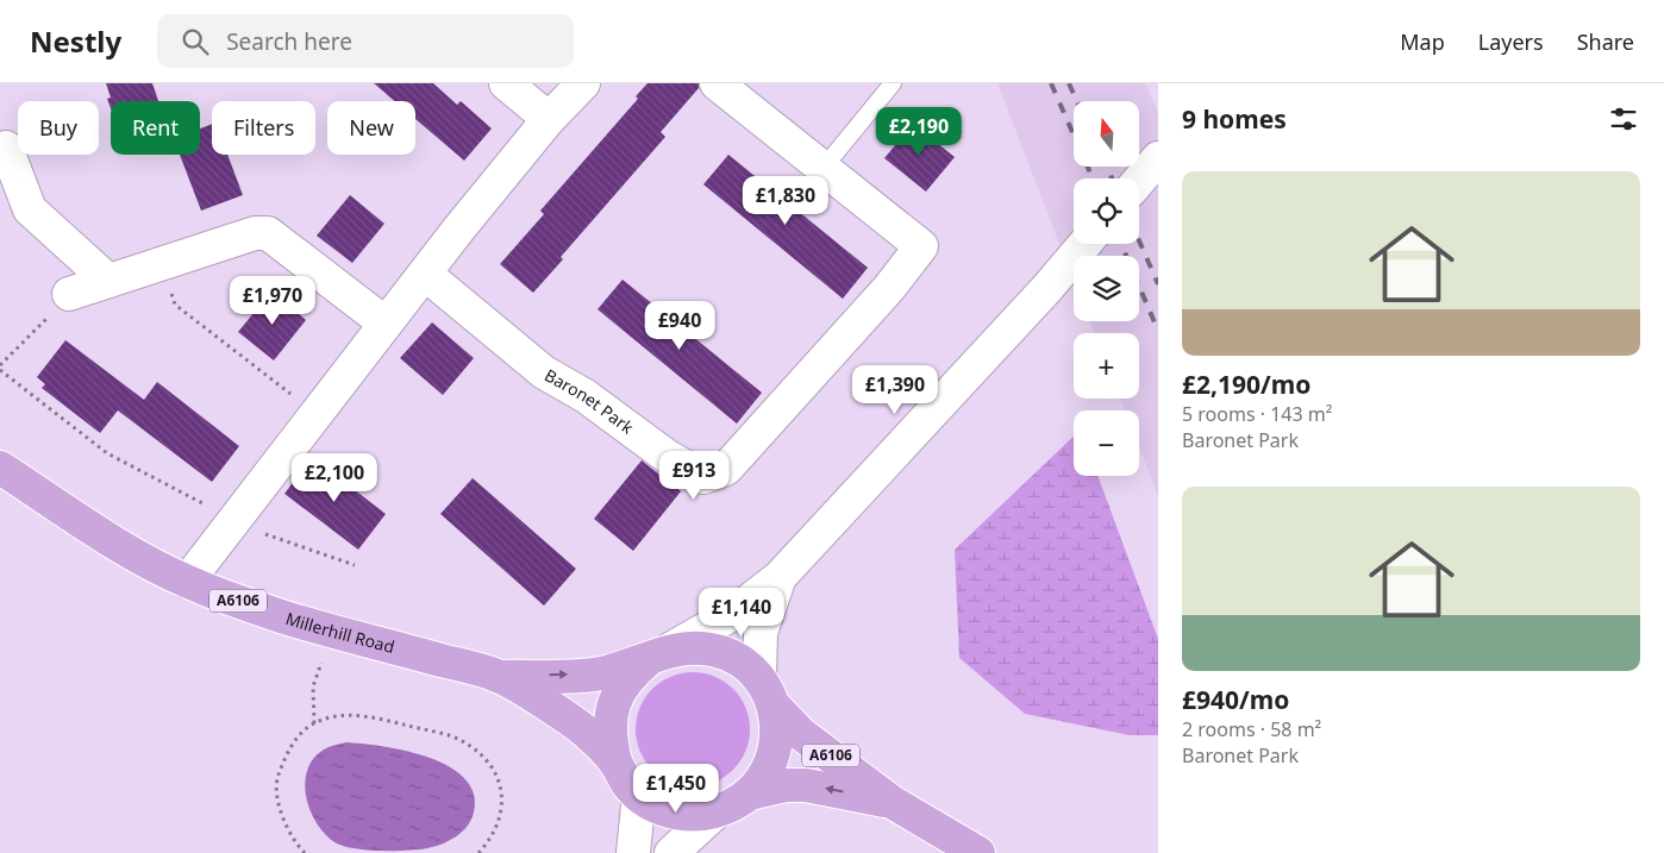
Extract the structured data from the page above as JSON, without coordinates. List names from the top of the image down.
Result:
{
  "streets": {
    "main road": ["A6106", "Millerhill Road"],
    "street": ["Baronet Park"]
  },
  "crossings": [
    ["A6106", "Millerhill Road"]
  ],
  "north": "top",
  "page": {
    "header": "Nestly",
    "search": "Search here",
    "nav": ["Map", "Layers", "Share"],
    "heading": "9 homes",
    "map_buttons": ["+", "−"],
    "chip": [
      "Buy",
      "Rent",
      "Filters",
      "New"
    ],
    "price": [
      "£2,190",
      "£1,830",
      "£1,970",
      "£940",
      "£1,390",
      "£913",
      "£2,100",
      "£1,140",
      "£1,450"
    ],
    "list": [
      {
        "name": "£2,190/mo",
        "note": "5 rooms · 143 m² · Baronet Park"
      },
      {
        "name": "£940/mo",
        "note": "2 rooms · 58 m² · Baronet Park"
      }
    ]
  }
}
